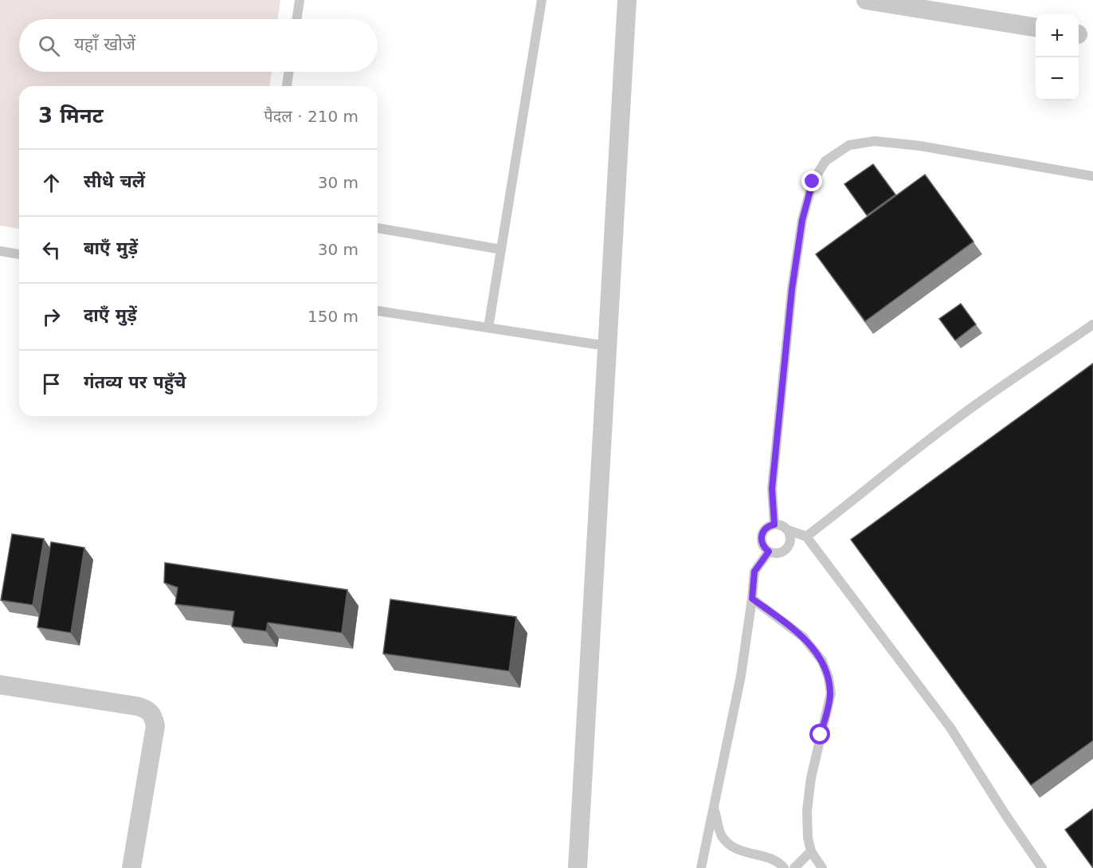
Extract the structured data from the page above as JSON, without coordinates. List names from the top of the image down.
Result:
{
  "page": {
    "map_buttons": ["+", "−"],
    "search": "यहाँ खोजें",
    "heading": ["3 मिनट", "पैदल · 210 m"],
    "list": [
      ["सीधे चलें", "30 m"],
      ["बाएँ मुड़ें", "30 m"],
      ["दाएँ मुड़ें", "150 m"],
      "गंतव्य पर पहुँचे"
    ]
  }
}
